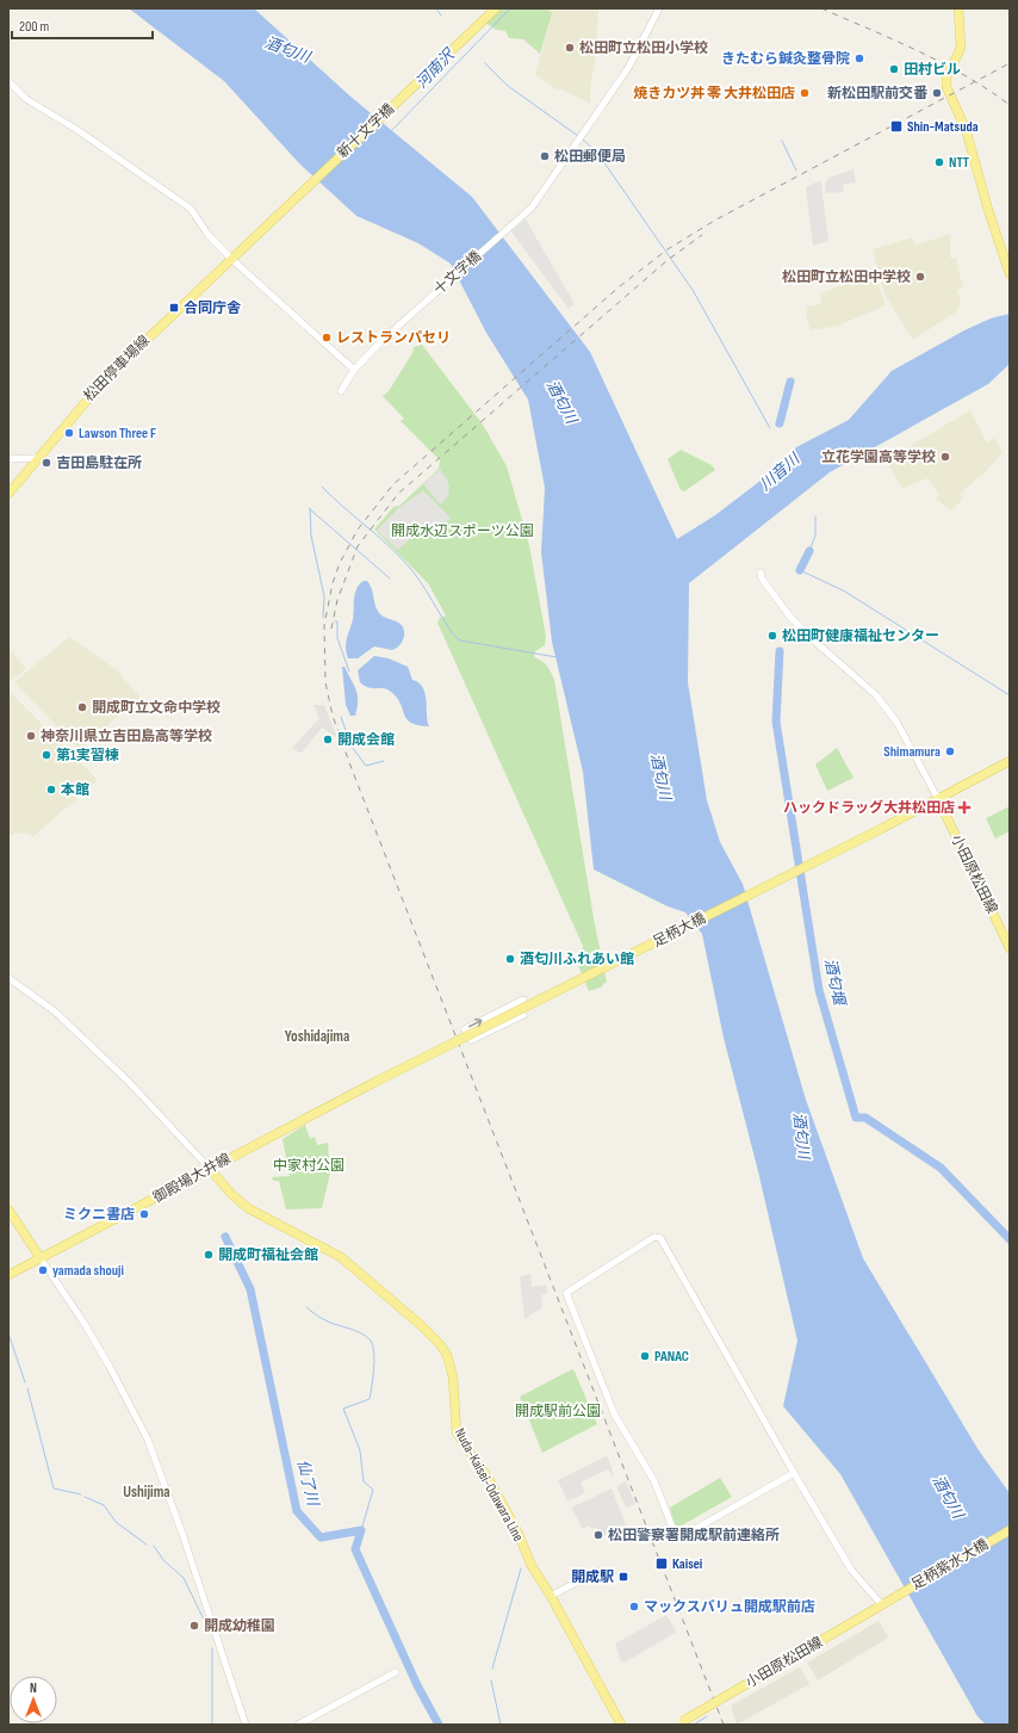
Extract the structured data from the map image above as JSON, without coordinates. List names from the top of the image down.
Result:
{
  "streets": {
    "main road": [
      "新十文字橋",
      "松田停車場線",
      "小田原松田線",
      "足柄大橋",
      "御殿場大井線",
      "Nuda-Kaisei-Odawara Line",
      "足柄紫水大橋"
    ],
    "street": ["十文字橋"]
  },
  "crossings": [
    ["新十文字橋", "松田停車場線"],
    ["小田原松田線", "足柄大橋"],
    ["小田原松田線", "足柄紫水大橋"],
    ["足柄大橋", "御殿場大井線"],
    ["御殿場大井線", "Nuda-Kaisei-Odawara Line"]
  ],
  "districts": ["Yoshidajima", "Ushijima"],
  "water": [
    "酒匂川",
    "河南沢",
    "川音川",
    "酒匂堰",
    "仙了川"
  ],
  "parks": ["開成水辺スポーツ公園", "中家村公園", "開成駅前公園"],
  "places": {
    "other": [
      "松田町立松田小学校",
      "きたむら鍼灸整骨院",
      "田村ビル",
      "焼きカツ丼 零 大井松田店",
      "新松田駅前交番",
      "松田郵便局",
      "NTT",
      "松田町立松田中学校",
      "レストランパセリ",
      "Lawson Three F",
      "立花学園高等学校",
      "吉田島駐在所",
      "松田町健康福祉センター",
      "開成町立文命中学校",
      "神奈川県立吉田島高等学校",
      "開成会館",
      "Shimamura",
      "第1実習棟",
      "本館",
      "酒匂川ふれあい館",
      "ミクニ書店",
      "開成町福祉会館",
      "yamada shouji",
      "PANAC",
      "松田警察署開成駅前連絡所",
      "マックスバリュ開成駅前店",
      "開成幼稚園"
    ],
    "transit": [
      "Shin-Matsuda",
      "合同庁舎",
      "Kaisei",
      "開成駅"
    ],
    "health": ["ハックドラッグ大井松田店"]
  },
  "scale_bar": "200 m",
  "north": "top"
}
